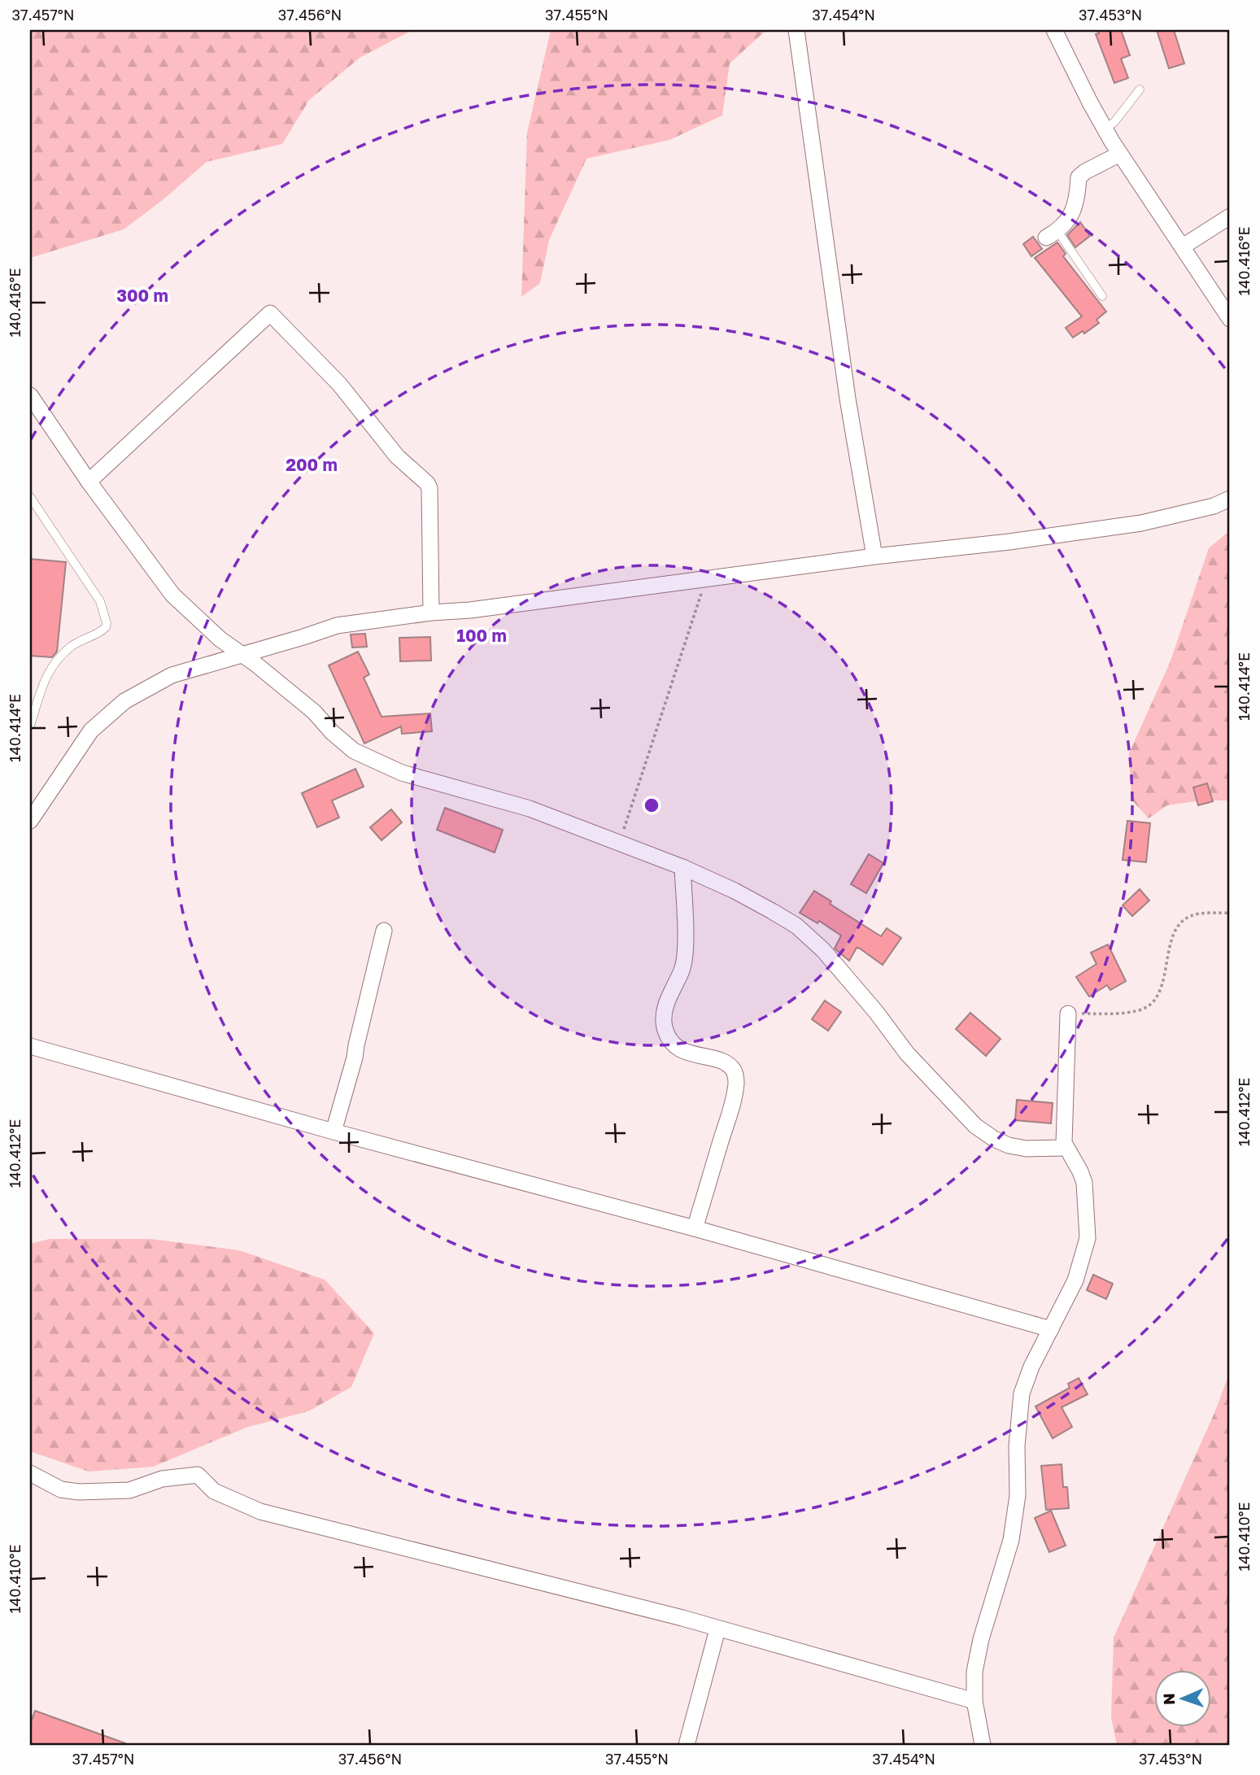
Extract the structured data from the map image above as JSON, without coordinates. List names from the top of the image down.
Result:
{
  "north": "left",
  "coordinates": [
    "37.457°N",
    "37.456°N",
    "37.455°N",
    "37.454°N",
    "37.453°N",
    "140.416°E",
    "140.414°E",
    "140.412°E",
    "140.410°E"
  ],
  "rings": ["300 m", "200 m", "100 m"]
}
